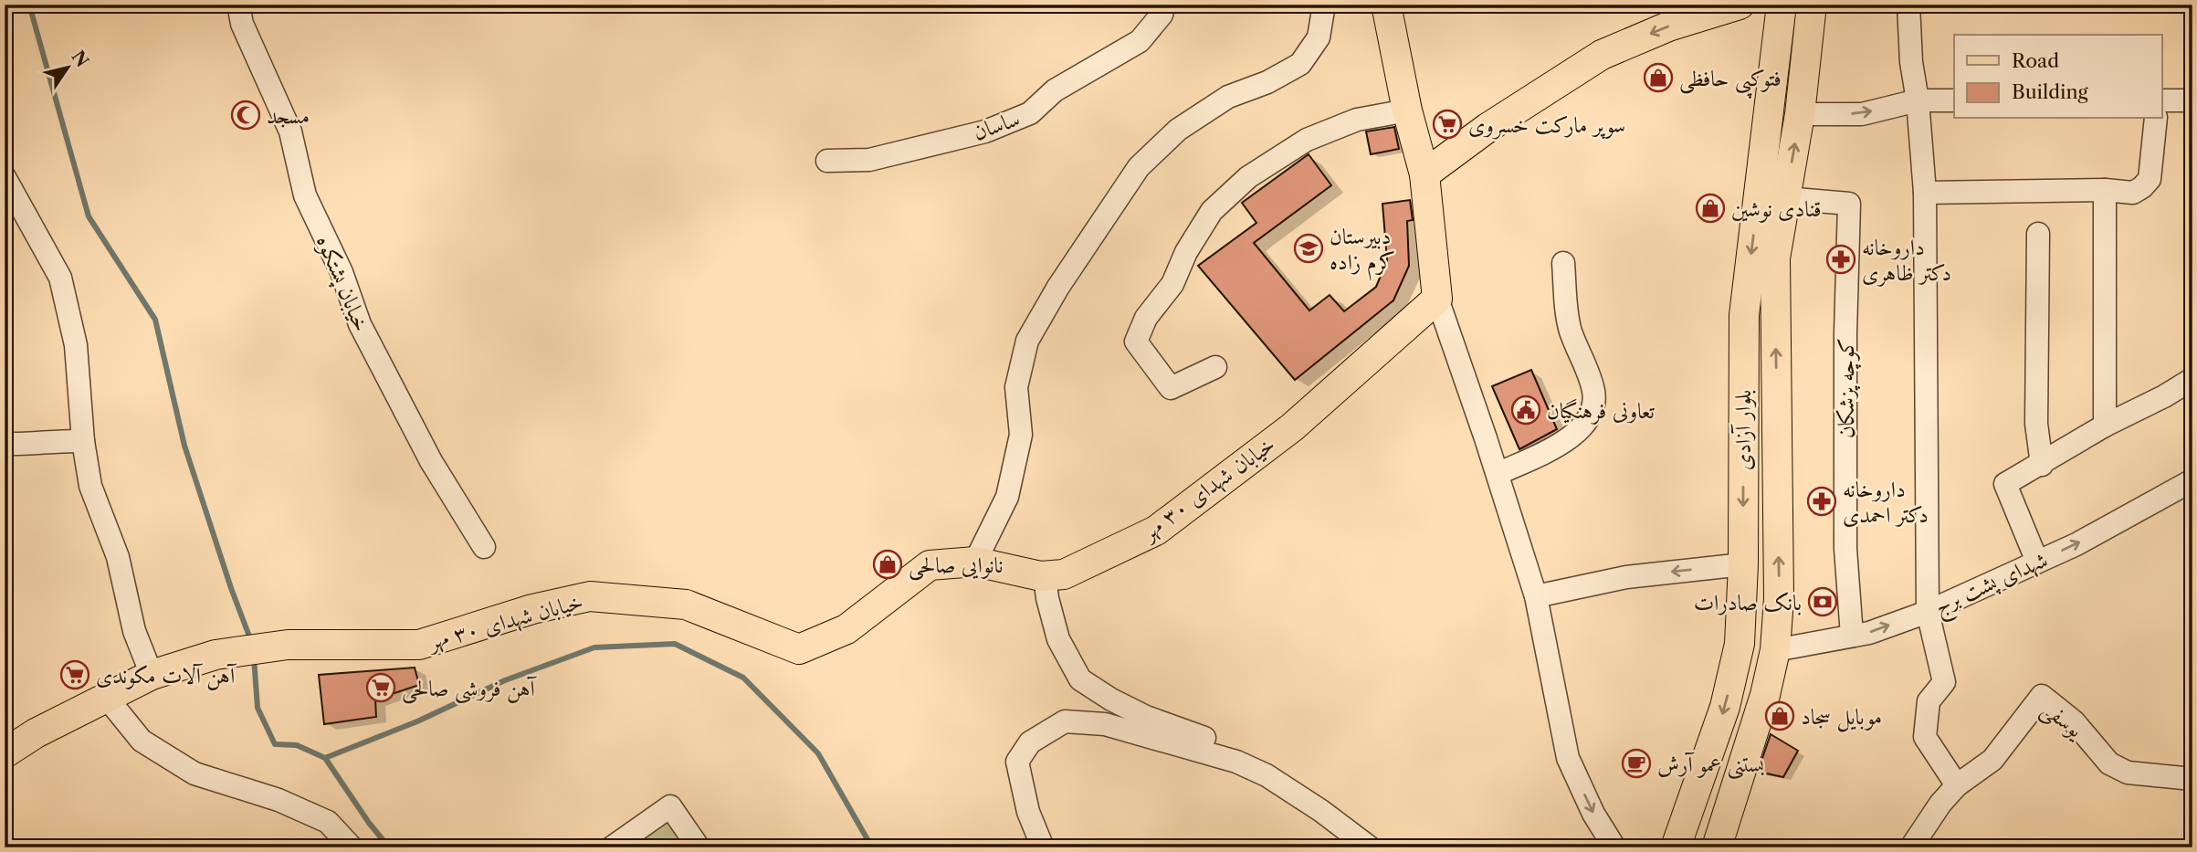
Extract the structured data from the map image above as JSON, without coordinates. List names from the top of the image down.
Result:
{
  "streets": {
    "main road": ["بلوار آزادی", "خیابان شهدای ۳۰ مهر"],
    "street": [
      "ساسان",
      "خیابان پشتکوه",
      "کوچه پزشکان",
      "شهدای پشت برج",
      "یوسفی"
    ]
  },
  "crossings": [
    ["کوچه پزشکان", "بلوار آزادی"],
    ["کوچه پزشکان", "شهدای پشت برج"],
    ["بلوار آزادی", "شهدای پشت برج"]
  ],
  "places": {
    "shop": [
      "فتوکپی حافظی",
      "قنادی نوشین",
      "نانوایی صالحی",
      "موبایل سجاد"
    ],
    "mosque": ["مسجد"],
    "supermarket": ["سوپر مارکت خسروی", "آهن آلات مکوندی", "آهن فروشی صالحی"],
    "school or university": ["دبیرستان کرم زاده"],
    "pharmacy": ["داروخانه دکتر ظاهری", "داروخانه دکتر احمدی"],
    "public building": ["تعاونی فرهنگیان"],
    "bank": ["بانک صادرات"],
    "cafe": ["بستنی عمو آرش"]
  },
  "legend": ["Road", "Building"],
  "north": "top right"
}
